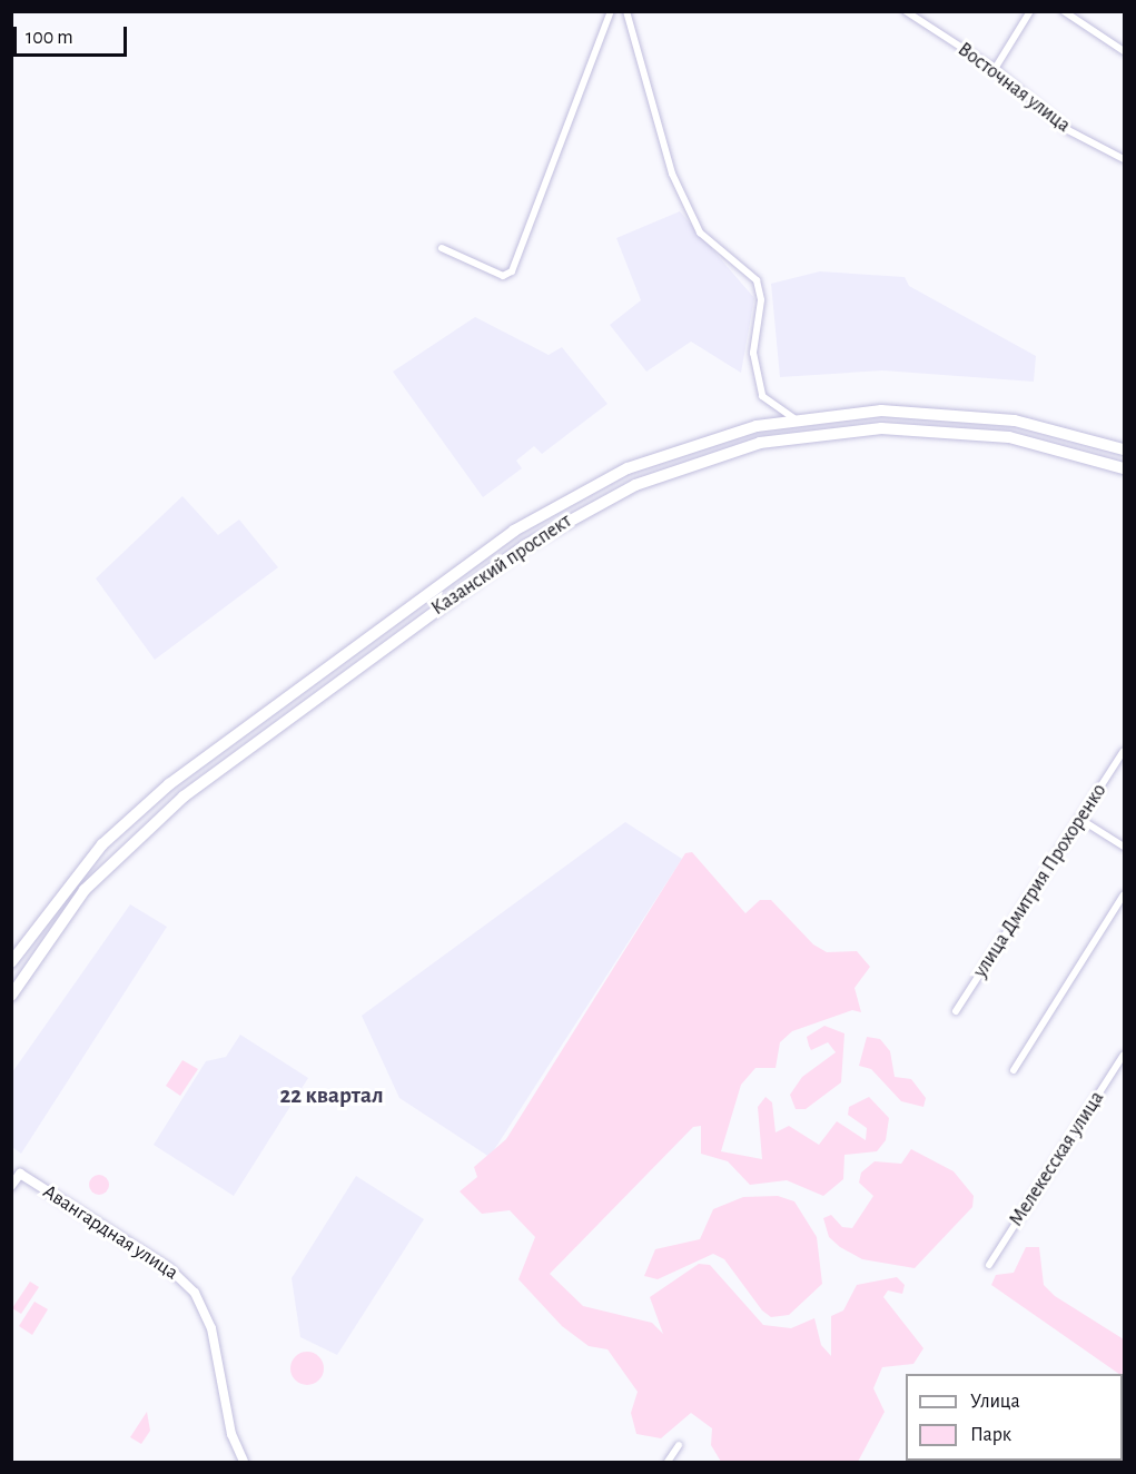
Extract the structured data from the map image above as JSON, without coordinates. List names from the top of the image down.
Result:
{
  "streets": {
    "main road": ["Казанский проспект"],
    "street": [
      "Восточная улица",
      "улица Дмитрия Прохоренко",
      "Мелекесская улица",
      "Авангардная улица"
    ]
  },
  "districts": ["22 квартал"],
  "legend": ["Улица", "Парк"],
  "scale_bar": "100 m"
}
